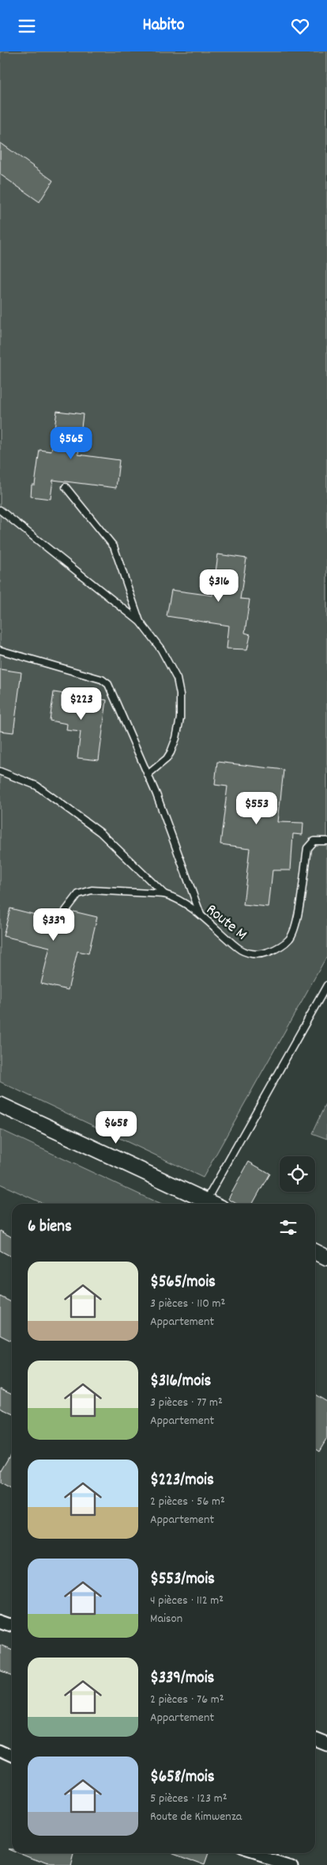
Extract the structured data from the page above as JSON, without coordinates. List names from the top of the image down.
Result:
{
  "streets": {
    "lane": ["Route M"]
  },
  "page": {
    "header": "Habito",
    "price": [
      "$565",
      "$316",
      "$223",
      "$553",
      "$339",
      "$658"
    ],
    "heading": "6 biens",
    "list": [
      {
        "name": "$565/mois",
        "note": "3 pièces · 110 m² · Appartement"
      },
      {
        "name": "$316/mois",
        "note": "3 pièces · 77 m² · Appartement"
      },
      {
        "name": "$223/mois",
        "note": "2 pièces · 56 m² · Appartement"
      },
      {
        "name": "$553/mois",
        "note": "4 pièces · 112 m² · Maison"
      },
      {
        "name": "$339/mois",
        "note": "2 pièces · 76 m² · Appartement"
      },
      {
        "name": "$658/mois",
        "note": "5 pièces · 123 m² · Route de Kimwenza"
      }
    ]
  }
}
